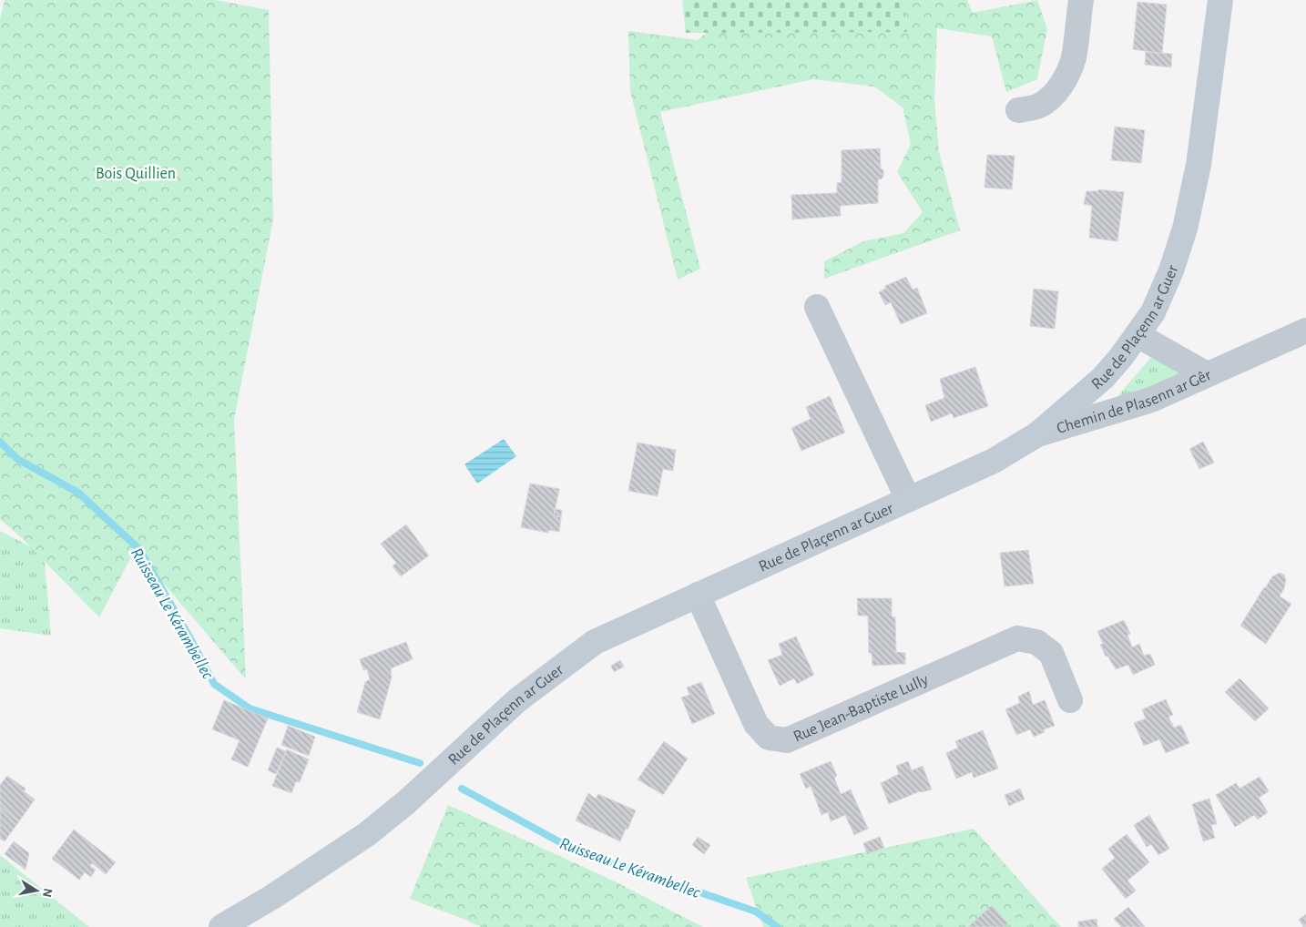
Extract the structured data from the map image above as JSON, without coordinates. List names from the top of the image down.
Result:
{
  "streets": {
    "main road": ["Rue de Plaçenn ar Guer"],
    "street": ["Chemin de Plasenn ar Gêr", "Rue Jean-Baptiste Lully"]
  },
  "crossings": [
    ["Rue de Plaçenn ar Guer", "Chemin de Plasenn ar Gêr"],
    ["Rue de Plaçenn ar Guer", "Rue Jean-Baptiste Lully"]
  ],
  "water": ["Ruisseau Le Kérambellec"],
  "parks": ["Bois Quillien"],
  "north": "right"
}
